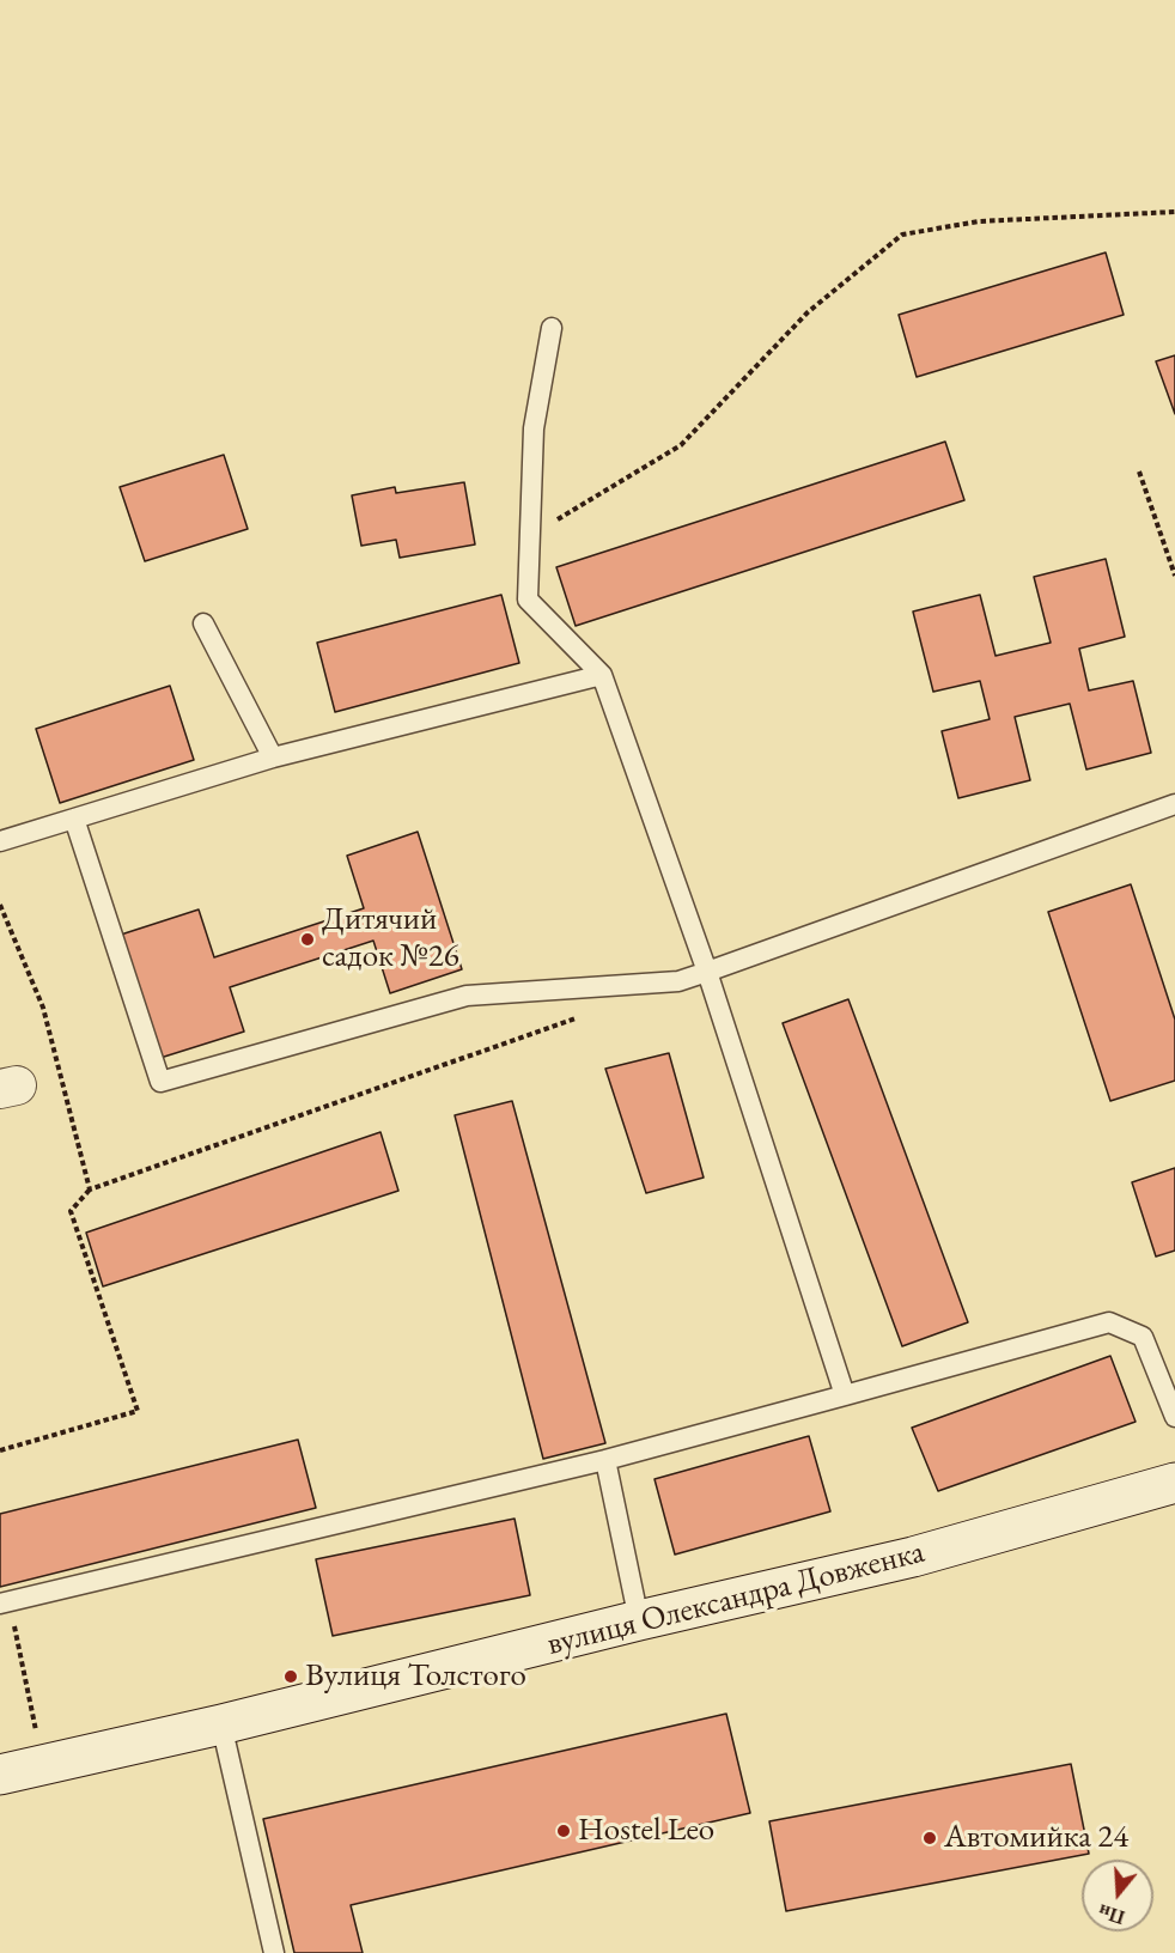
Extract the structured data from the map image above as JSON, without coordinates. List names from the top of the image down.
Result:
{
  "streets": {
    "main road": ["вулиця Олександра Довженка"]
  },
  "places": [
    "Дитячий садок №26",
    "Вулиця Толстого",
    "Hostel Leo",
    "Автомийка 24"
  ],
  "north": "bottom"
}
